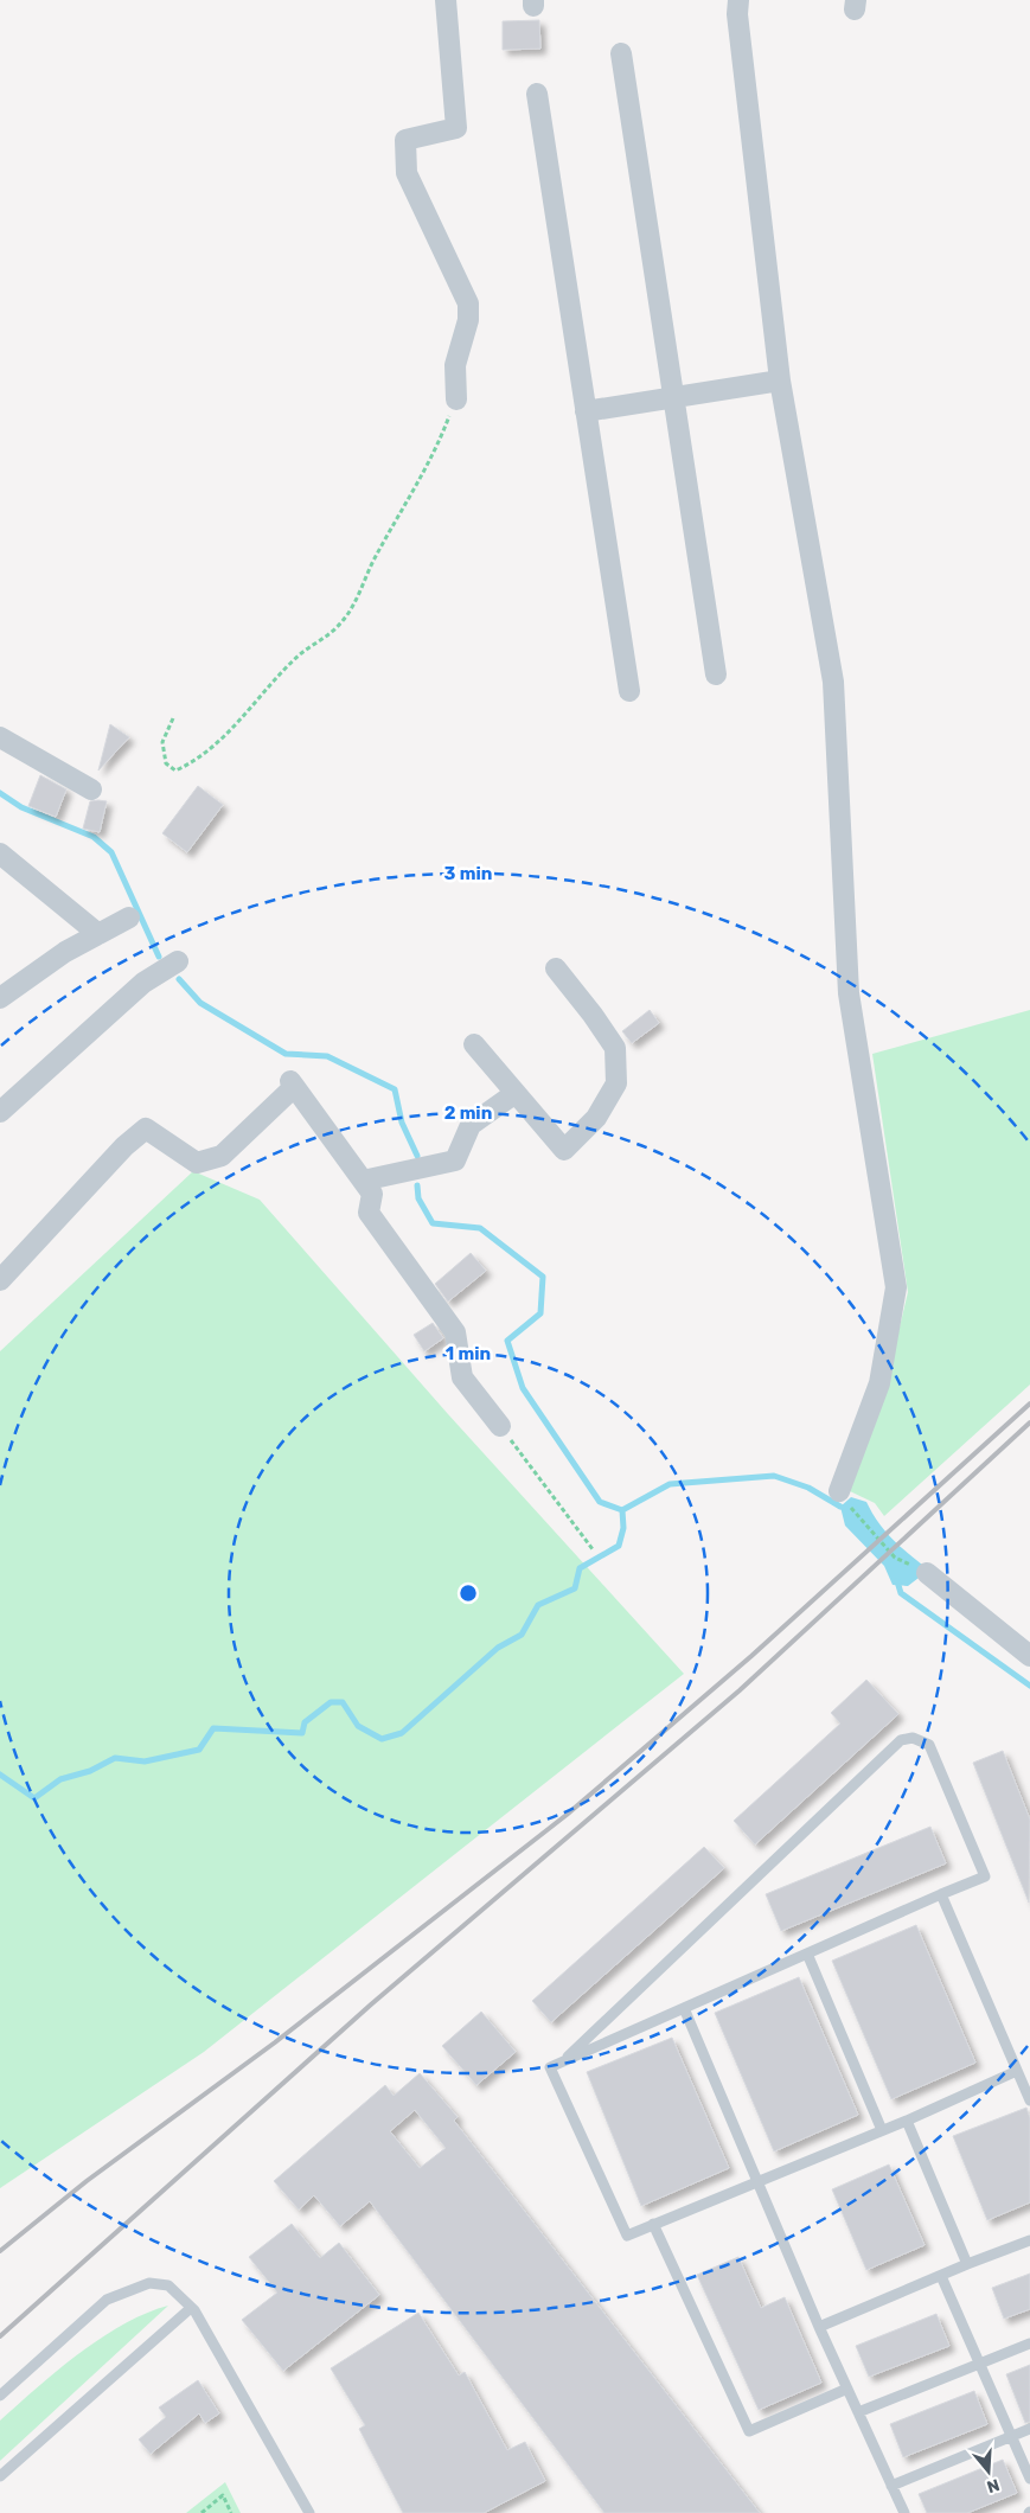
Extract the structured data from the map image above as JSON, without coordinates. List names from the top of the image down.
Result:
{
  "north": "bottom",
  "rings": ["3 min", "2 min", "1 min"]
}
